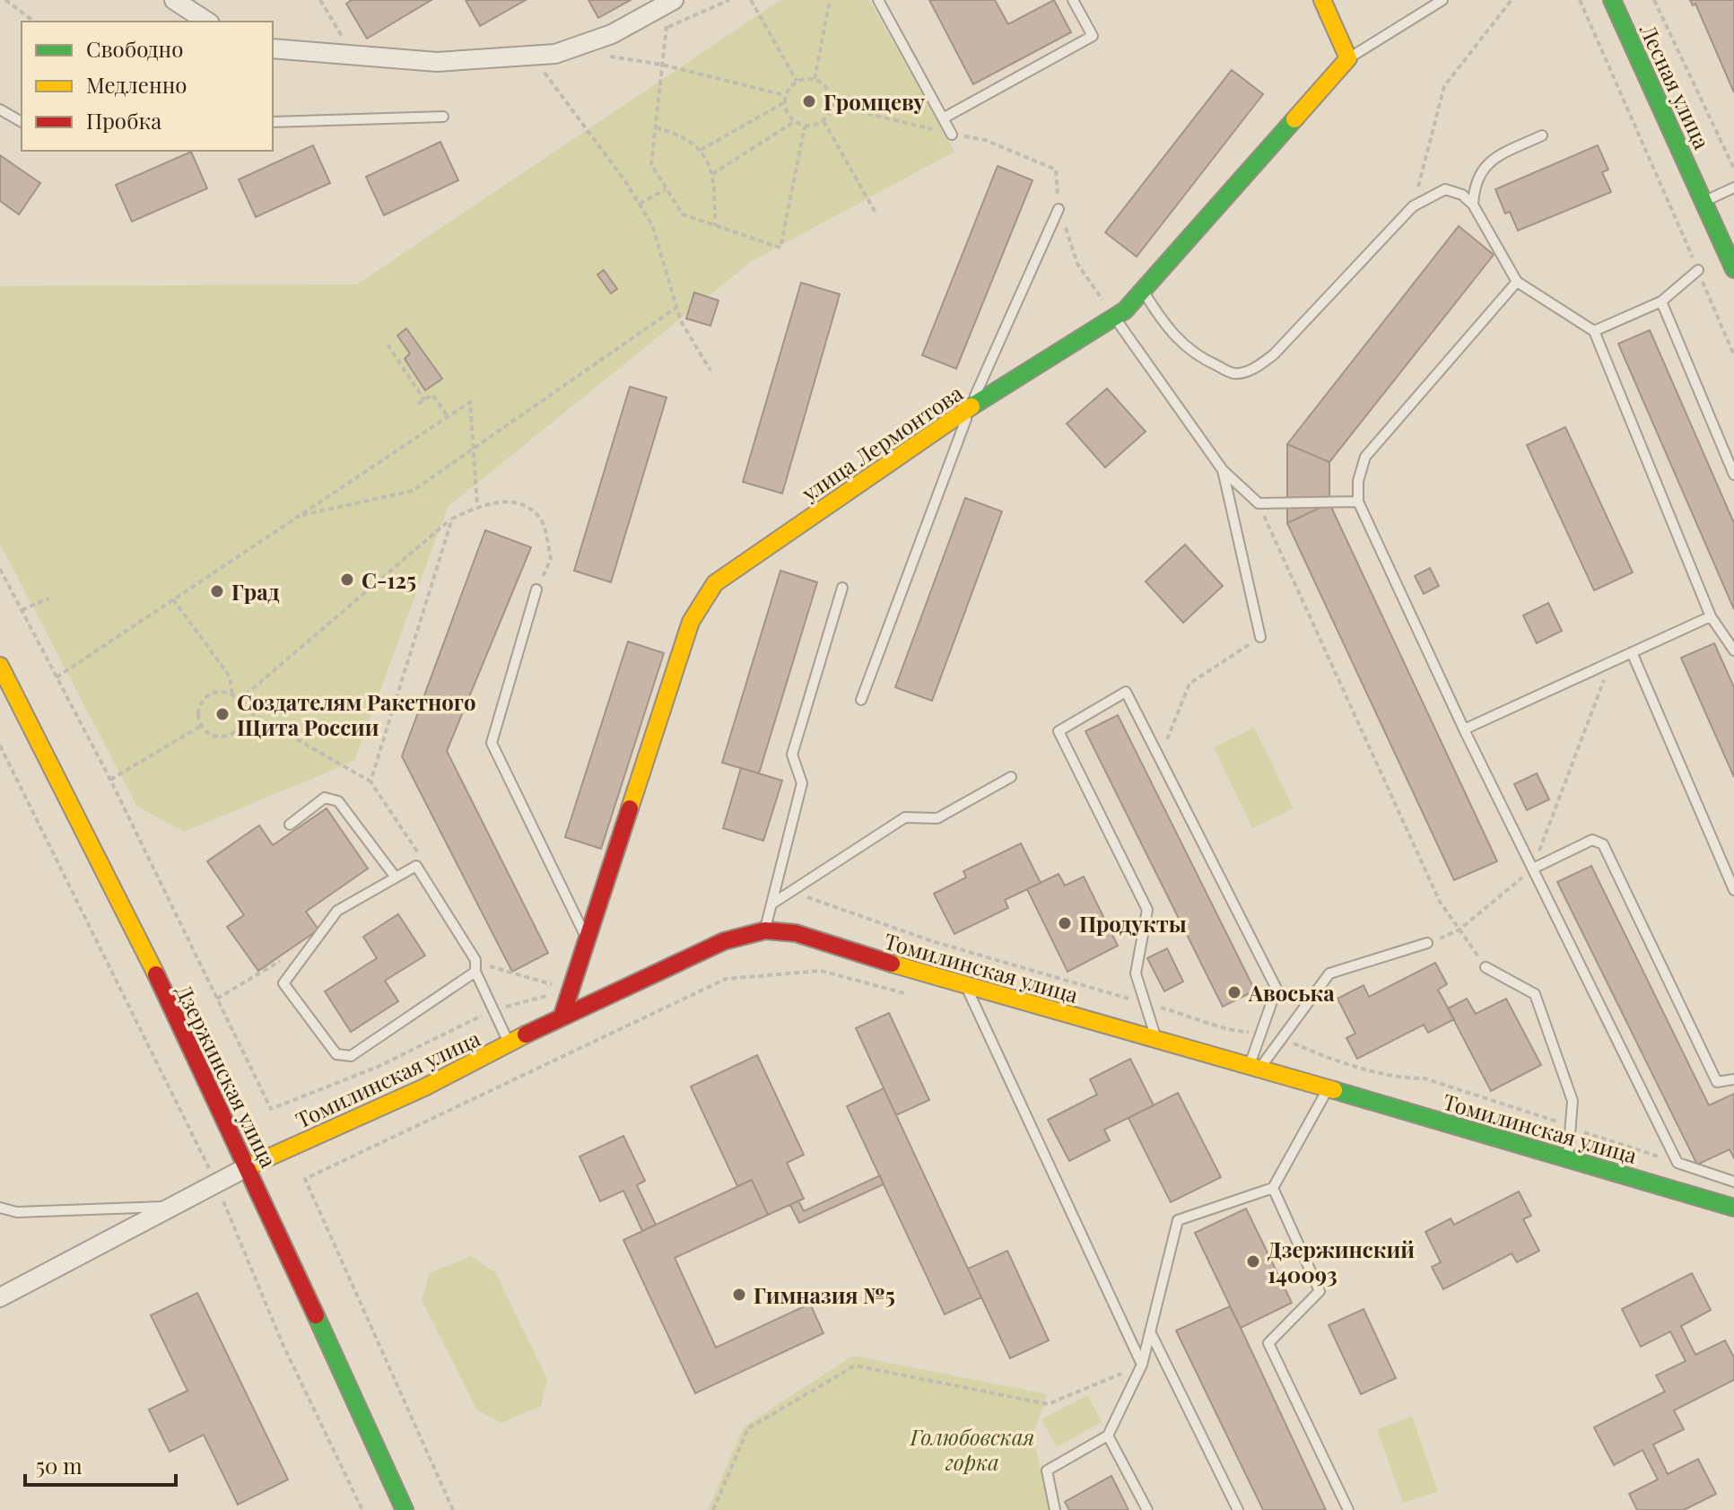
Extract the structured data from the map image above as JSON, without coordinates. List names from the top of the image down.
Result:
{
  "streets": {
    "street": [
      "Лесная улица",
      "улица Лермонтова",
      "Томилинская улица",
      "Дзержинская улица"
    ]
  },
  "crossings": [
    ["улица Лермонтова", "Томилинская улица"],
    ["Томилинская улица", "Дзержинская улица"]
  ],
  "parks": ["Голюбовская горка"],
  "places": [
    "Громцеву",
    "С-125",
    "Град",
    "Создателям Ракетного Щита России",
    "Продукты",
    "Авоська",
    "Дзержинский 140093",
    "Гимназия №5"
  ],
  "legend": ["Свободно", "Медленно", "Пробка"],
  "scale_bar": "50 m"
}
